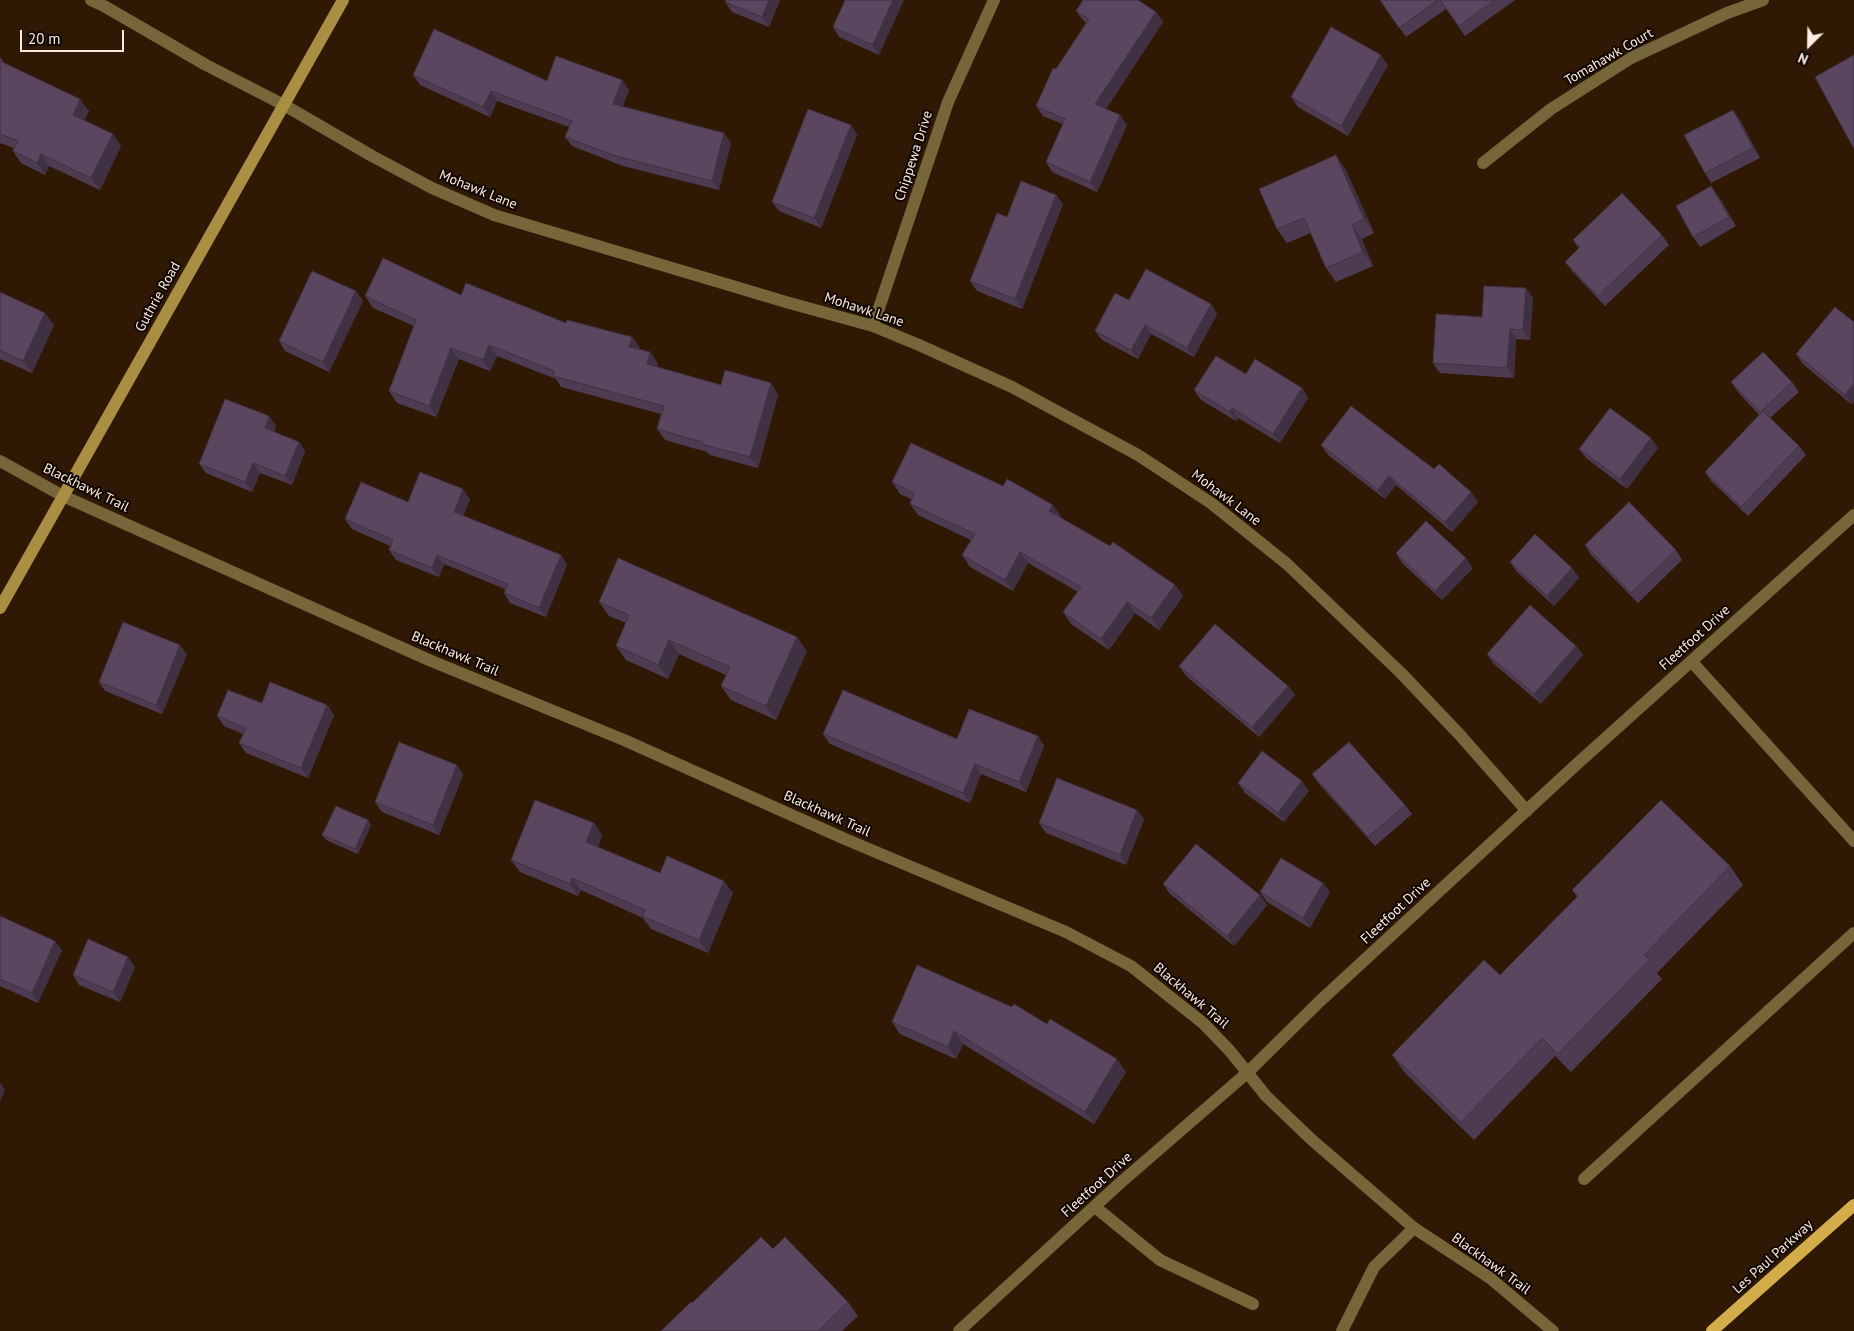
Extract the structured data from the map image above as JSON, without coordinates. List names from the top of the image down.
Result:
{
  "streets": {
    "main road": ["Les Paul Parkway"],
    "street": [
      "Tomahawk Court",
      "Chippewa Drive",
      "Mohawk Lane",
      "Guthrie Road",
      "Blackhawk Trail",
      "Fleetfoot Drive"
    ]
  },
  "crossings": [
    ["Chippewa Drive", "Mohawk Lane"],
    ["Mohawk Lane", "Guthrie Road"],
    ["Mohawk Lane", "Fleetfoot Drive"],
    ["Guthrie Road", "Blackhawk Trail"],
    ["Blackhawk Trail", "Fleetfoot Drive"]
  ],
  "scale_bar": "20 m",
  "north": "bottom left"
}
